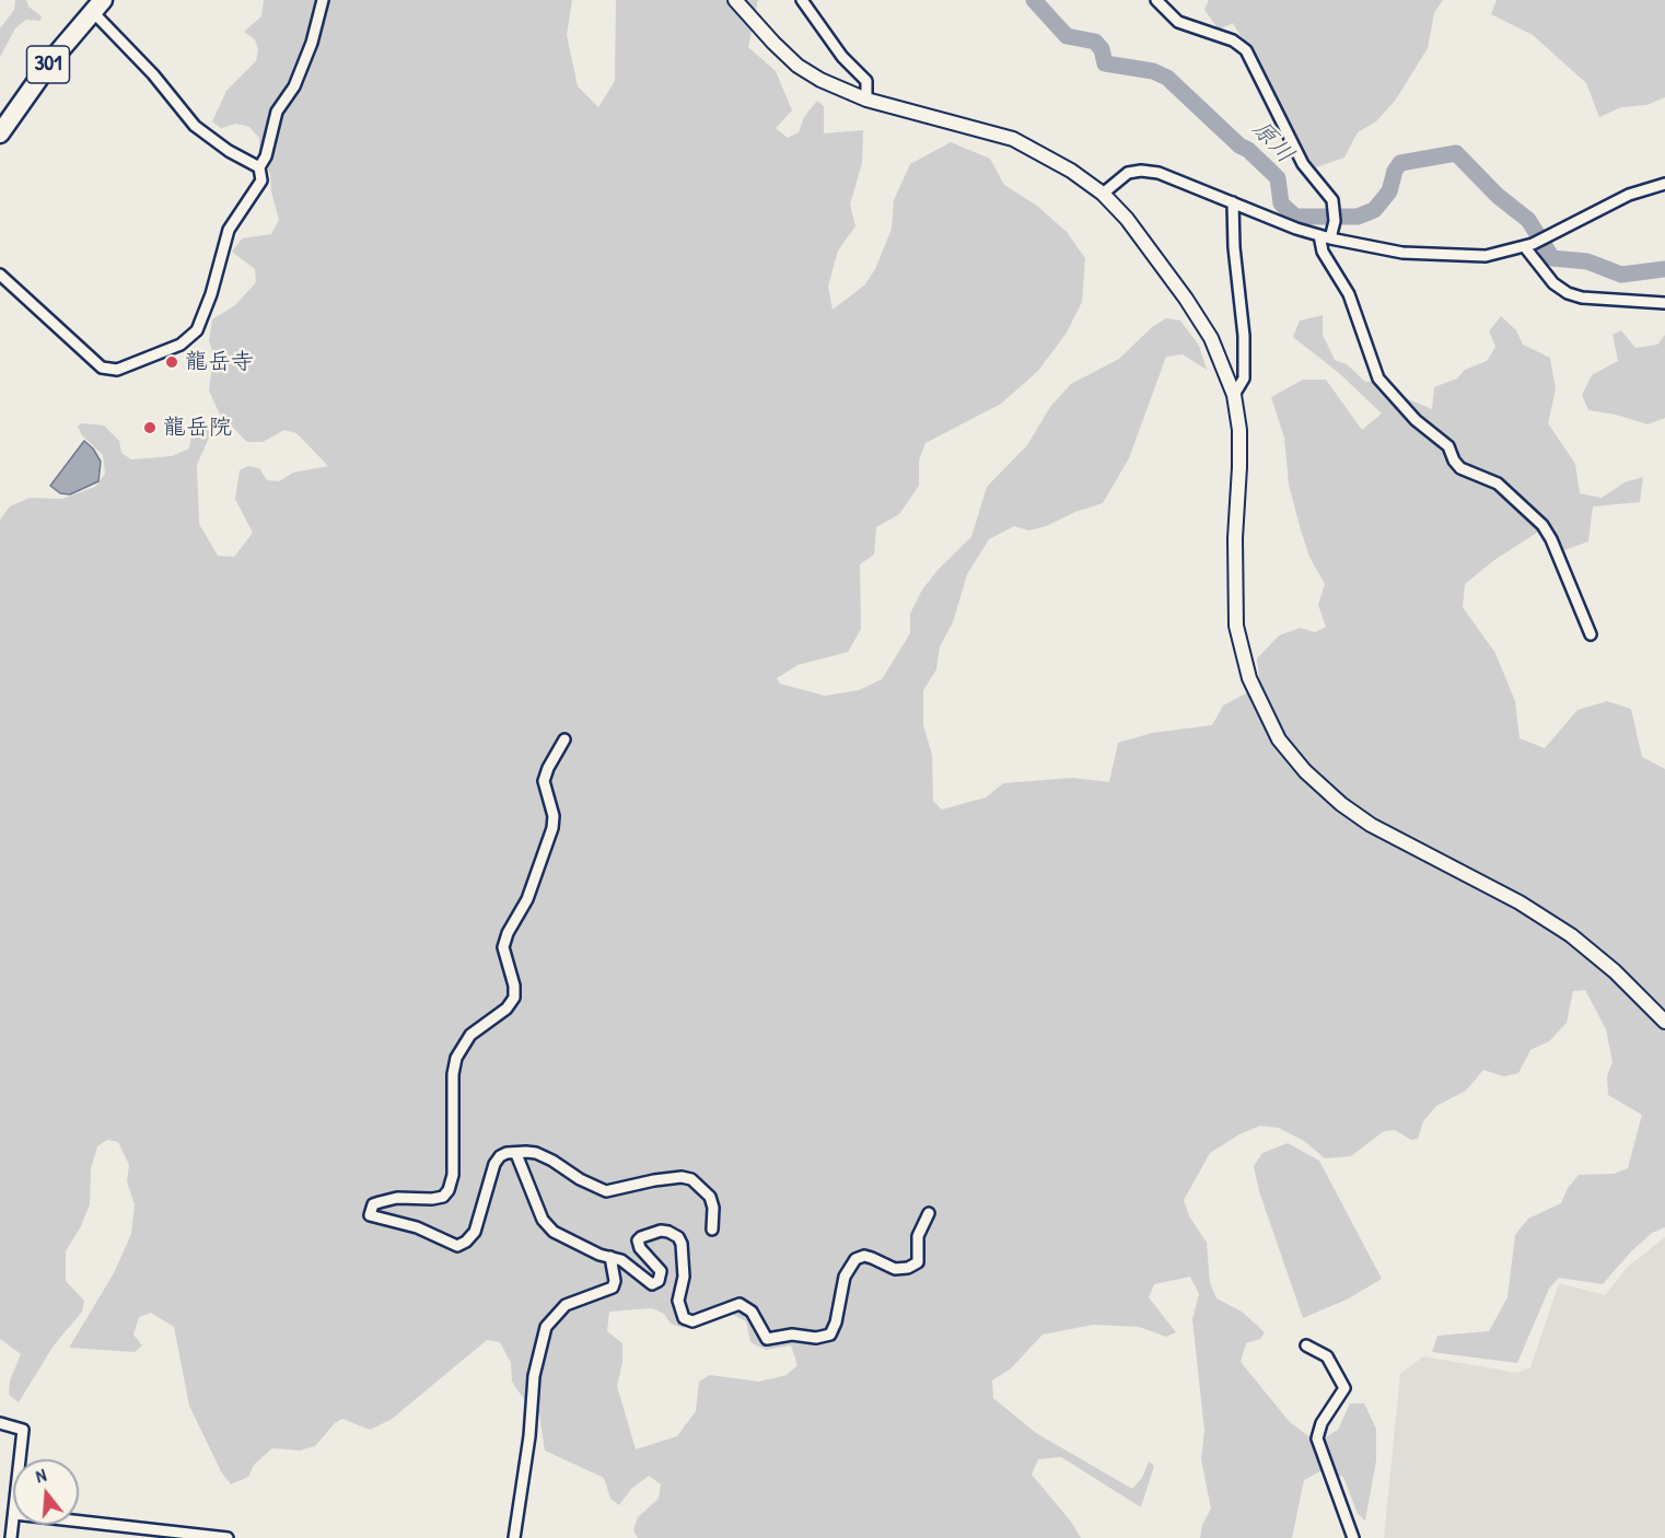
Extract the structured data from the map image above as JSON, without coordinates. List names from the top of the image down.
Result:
{
  "streets": {
    "highway": ["301"]
  },
  "water": ["原川"],
  "places": ["龍岳寺", "龍岳院"],
  "north": "top"
}
